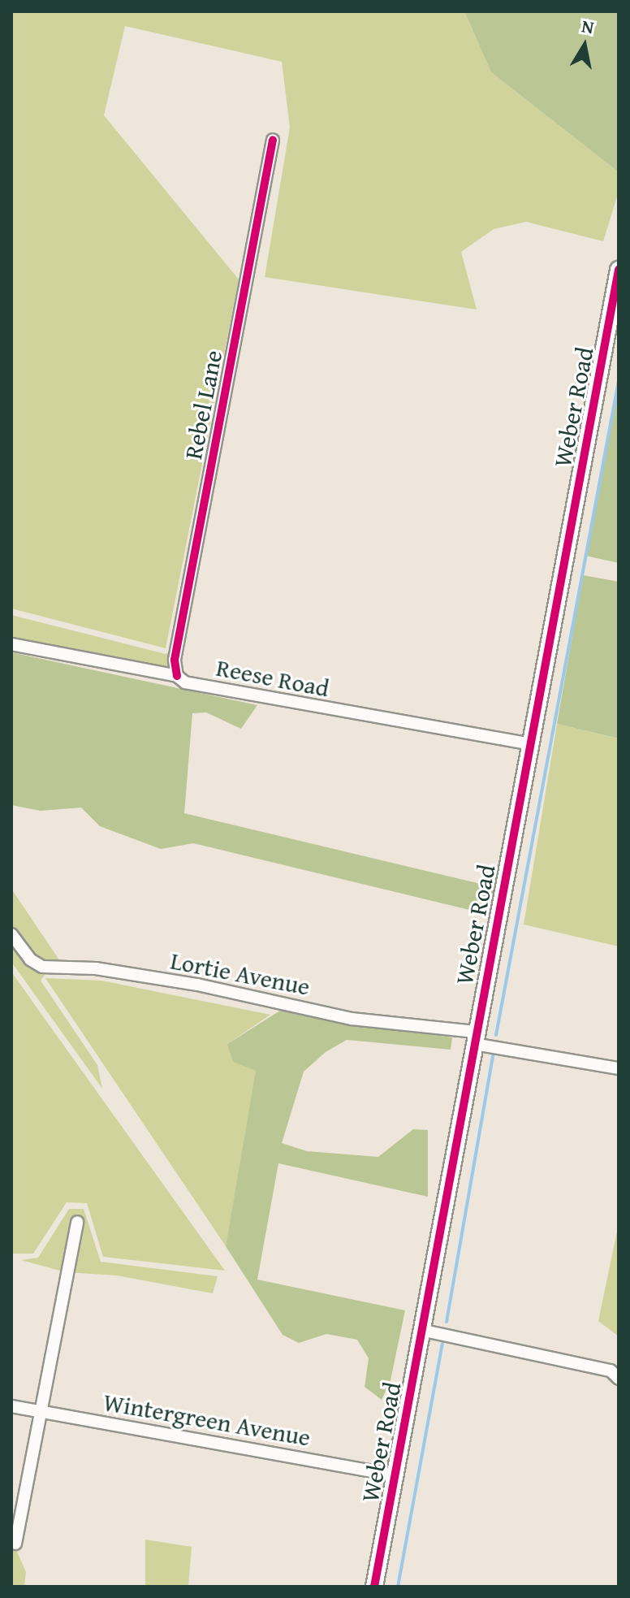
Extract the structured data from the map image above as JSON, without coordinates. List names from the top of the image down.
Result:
{
  "streets": {
    "street": [
      "Rebel Lane",
      "Weber Road",
      "Reese Road",
      "Lortie Avenue",
      "Wintergreen Avenue"
    ]
  },
  "crossings": [
    ["Rebel Lane", "Reese Road"],
    ["Weber Road", "Reese Road"],
    ["Weber Road", "Lortie Avenue"],
    ["Weber Road", "Wintergreen Avenue"]
  ],
  "north": "top"
}
